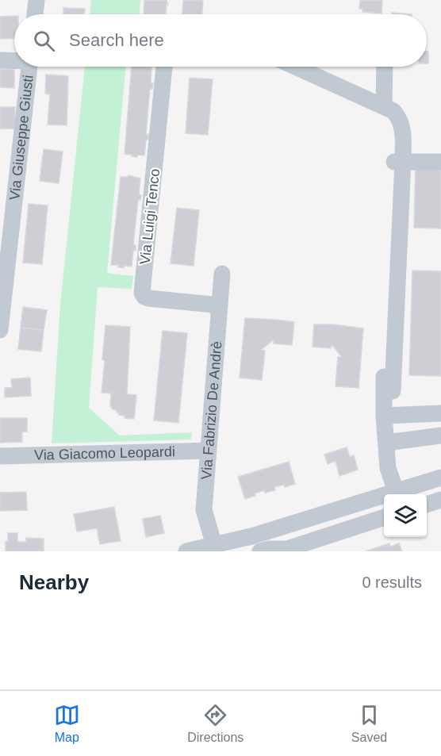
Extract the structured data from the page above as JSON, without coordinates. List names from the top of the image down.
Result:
{
  "streets": {
    "street": [
      "Via Giuseppe Giusti",
      "Via Luigi Tenco",
      "Via Fabrizio De Andrè",
      "Via Giacomo Leopardi"
    ]
  },
  "crossings": [
    ["Via Luigi Tenco", "Via Fabrizio De Andrè"],
    ["Via Fabrizio De Andrè", "Via Giacomo Leopardi"]
  ],
  "page": {
    "search": "Search here",
    "heading": ["Nearby", "0 results"],
    "nav": ["Map", "Directions", "Saved"]
  }
}
